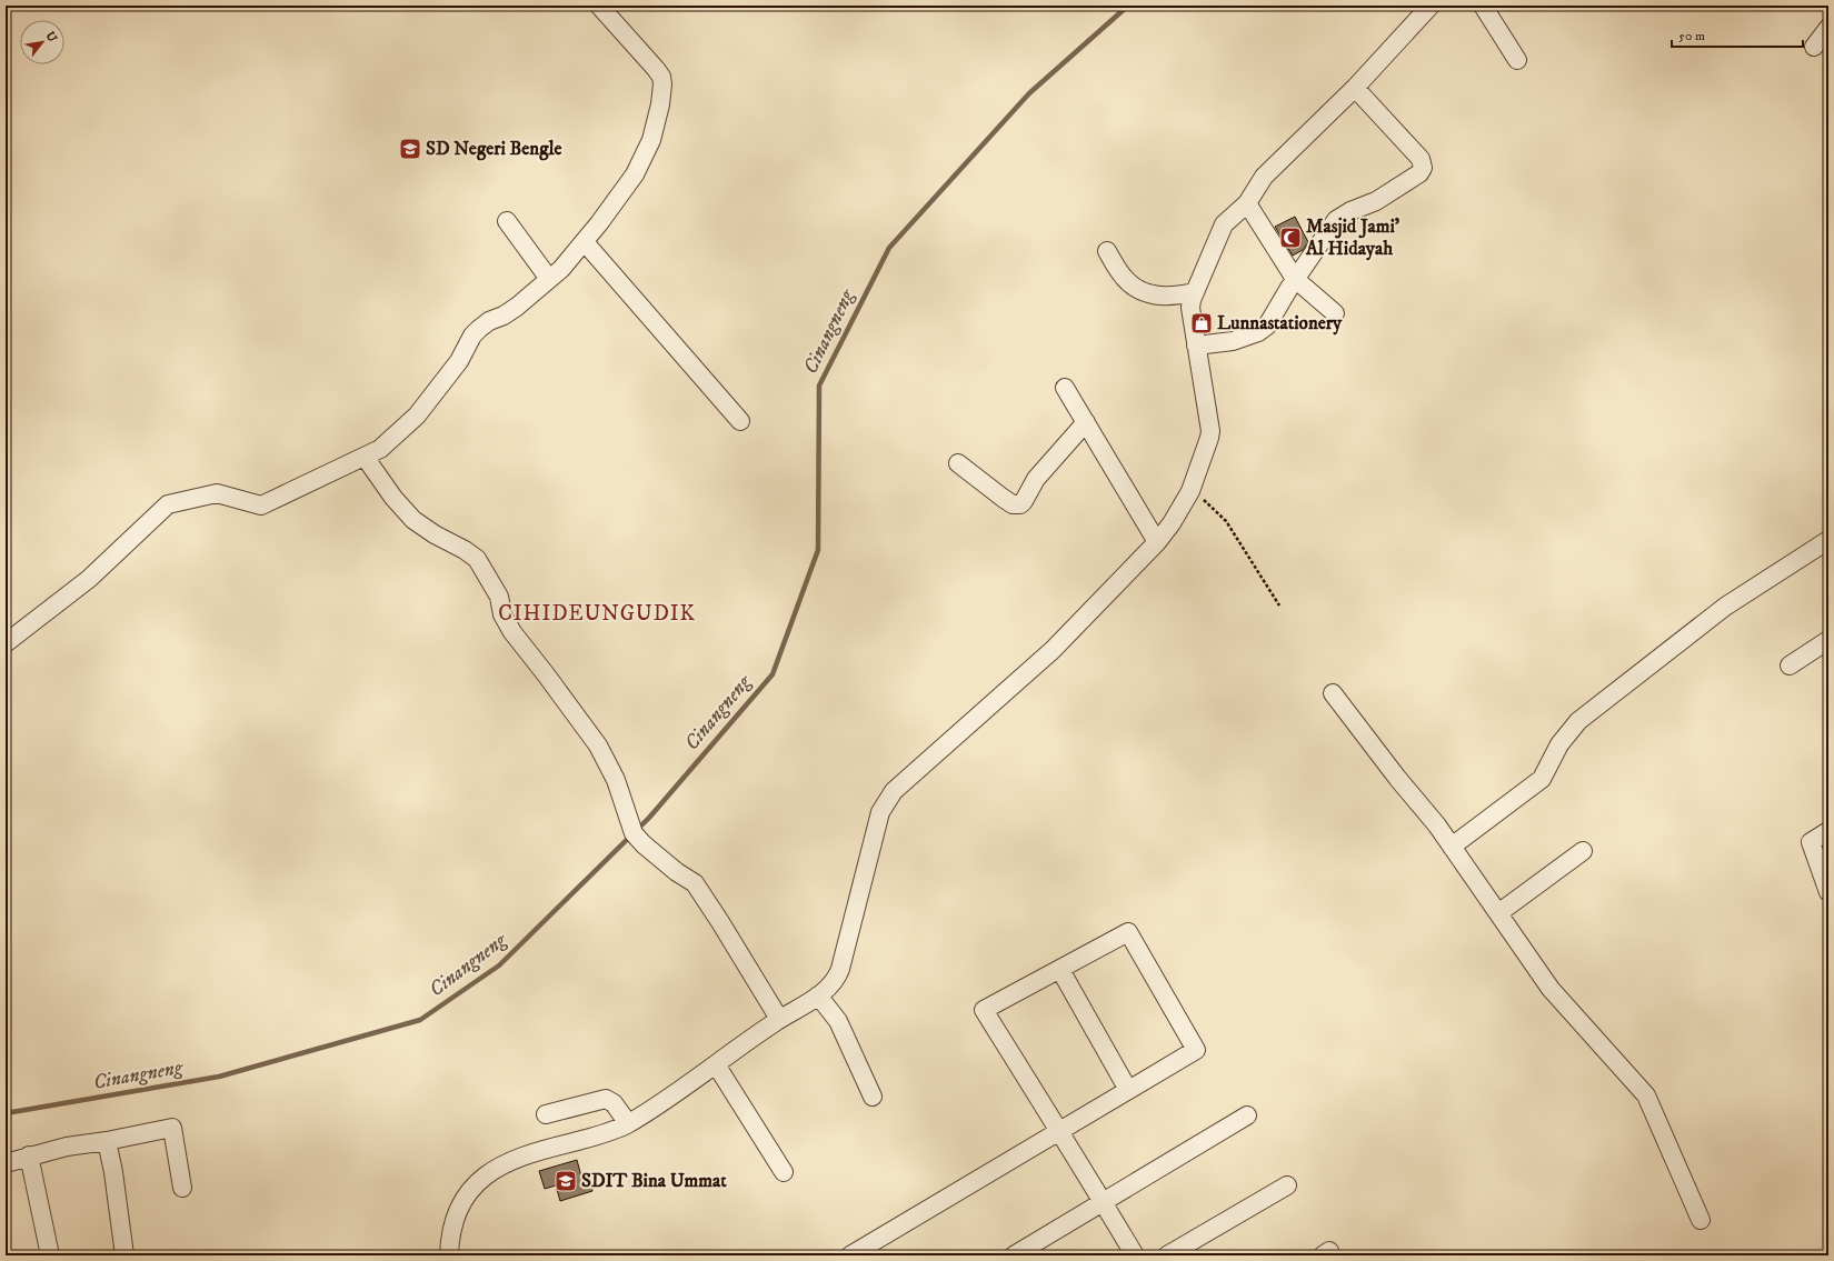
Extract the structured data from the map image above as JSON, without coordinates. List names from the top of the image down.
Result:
{
  "districts": ["CIHIDEUNGUDIK"],
  "water": ["Cinangneng"],
  "places": {
    "school or university": ["SD Negeri Bengle", "SDIT Bina Ummat"],
    "mosque": ["Masjid Jami' Al Hidayah"],
    "shop": ["Lunnastationery"]
  },
  "scale_bar": "50 m",
  "north": "top right"
}
